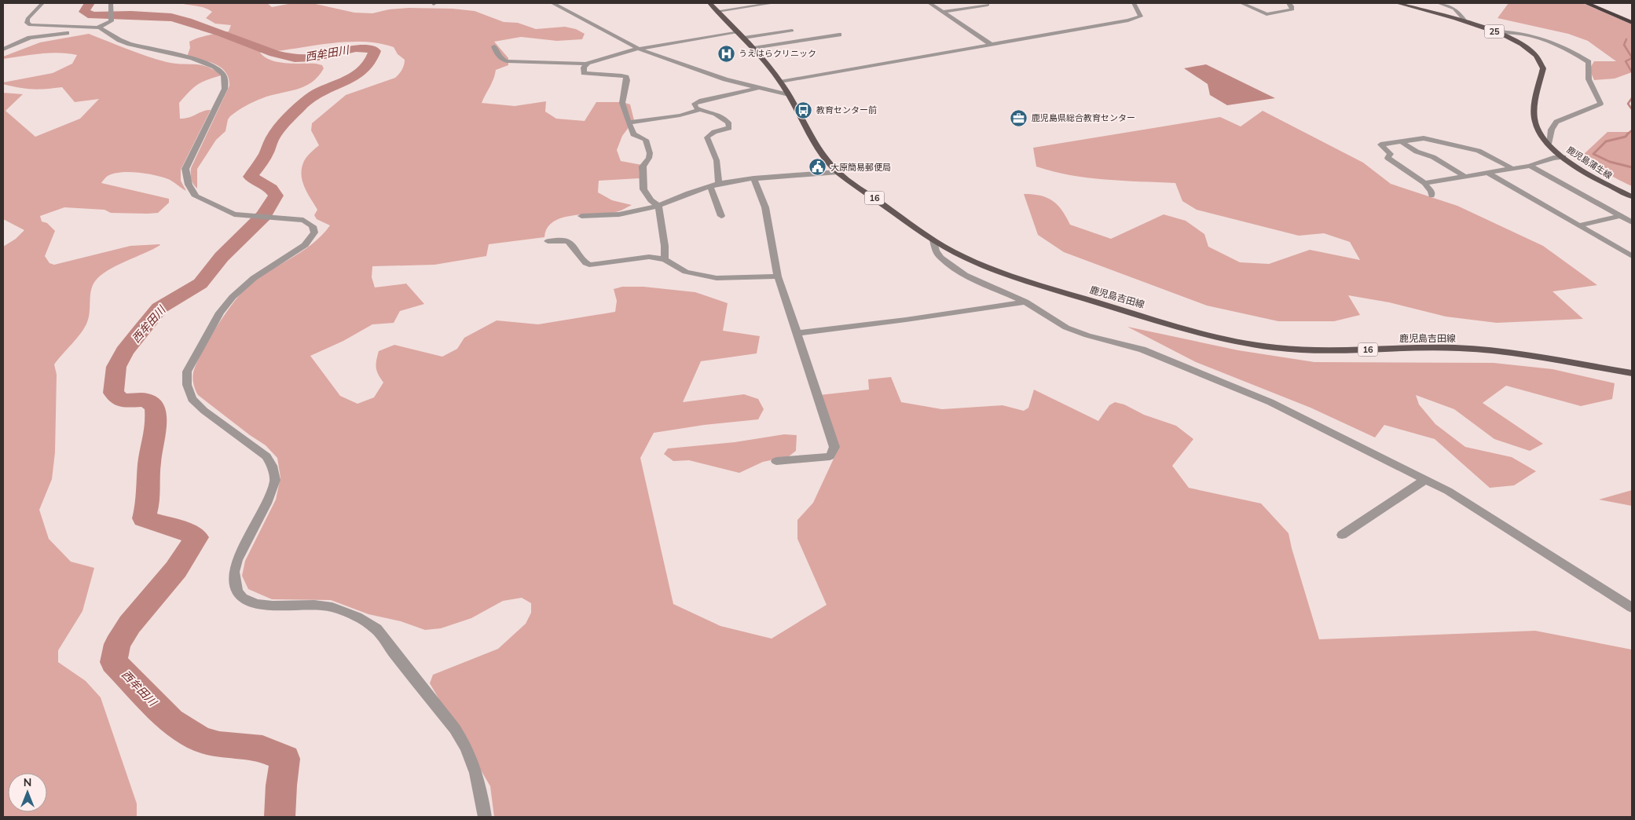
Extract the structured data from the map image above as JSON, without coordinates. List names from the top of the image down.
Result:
{
  "streets": {
    "main road": [
      "25",
      "鹿児島蒲生線",
      "16",
      "鹿児島吉田線"
    ]
  },
  "water": ["西牟田川"],
  "places": {
    "hospital": ["うえはらクリニック"],
    "bus stop": ["教育センター前"],
    "office": ["鹿児島県総合教育センター"],
    "public building": ["大原簡易郵便局"]
  },
  "north": "top"
}
